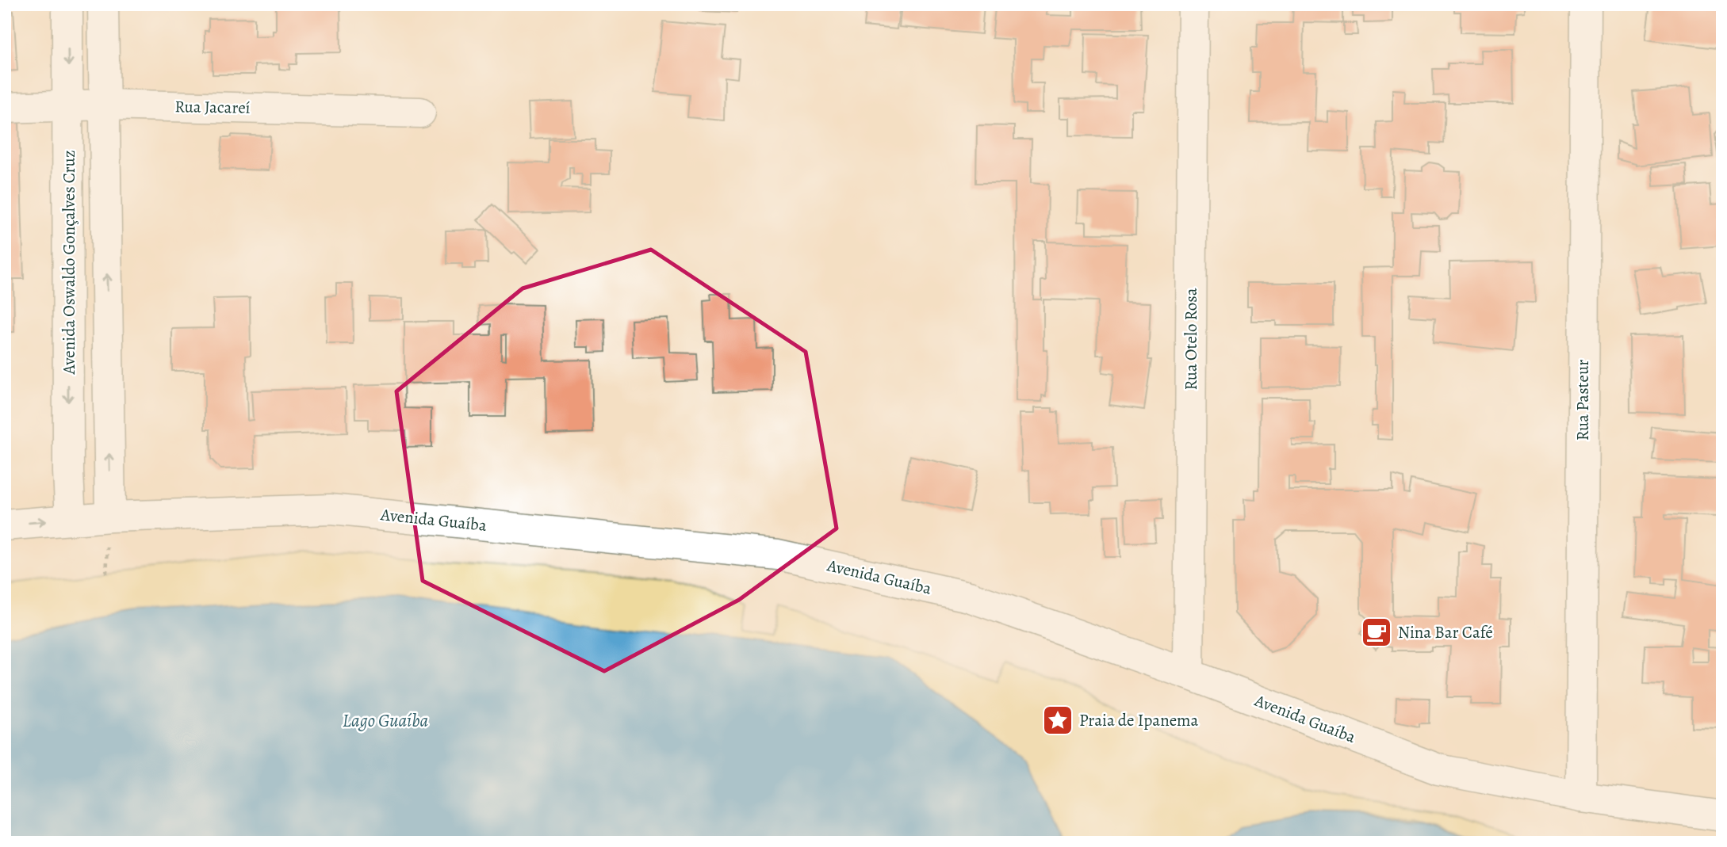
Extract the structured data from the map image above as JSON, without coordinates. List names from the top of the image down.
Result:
{
  "streets": {
    "street": [
      "Rua Jacareí",
      "Avenida Oswaldo Gonçalves Cruz",
      "Rua Otelo Rosa",
      "Rua Pasteur",
      "Avenida Guaíba"
    ]
  },
  "crossings": [
    ["Rua Jacareí", "Avenida Oswaldo Gonçalves Cruz"],
    ["Avenida Oswaldo Gonçalves Cruz", "Avenida Guaíba"],
    ["Rua Otelo Rosa", "Avenida Guaíba"],
    ["Rua Pasteur", "Avenida Guaíba"]
  ],
  "water": ["Lago Guaíba"],
  "places": {
    "cafe": ["Nina Bar Café"],
    "place": ["Praia de Ipanema"]
  }
}
